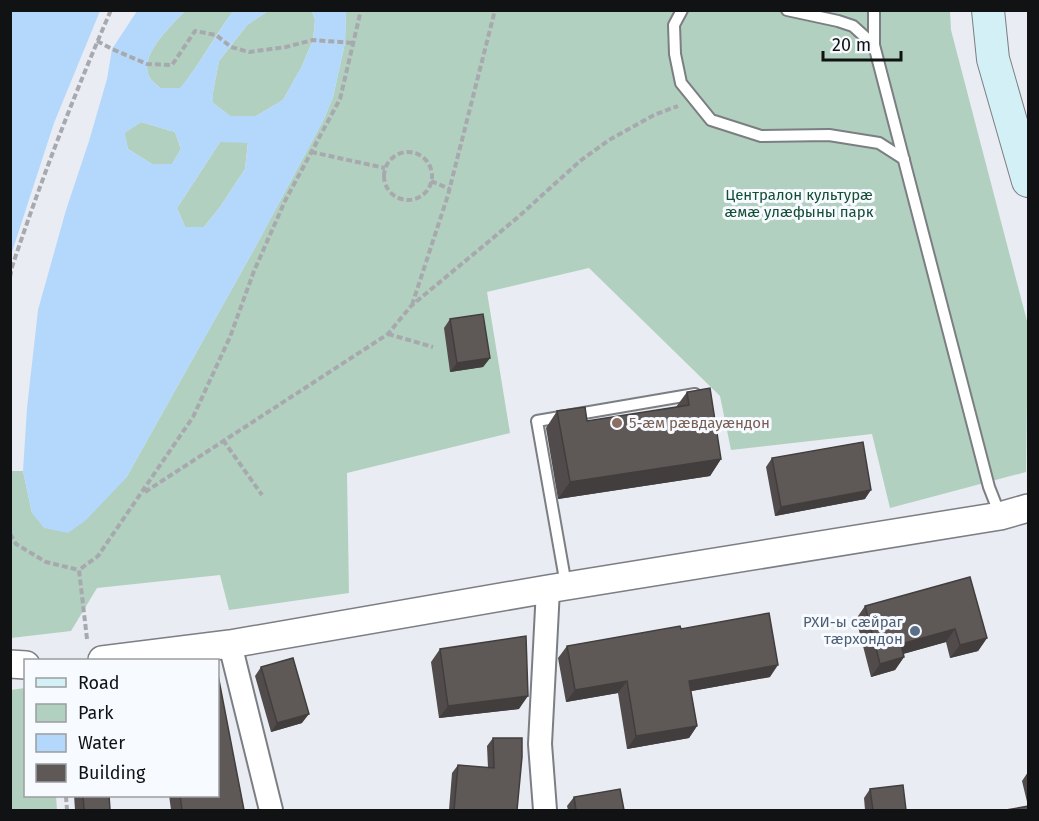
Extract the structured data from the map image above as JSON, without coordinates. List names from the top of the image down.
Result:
{
  "parks": ["Централон культурæ æмæ улæфыны парк"],
  "places": ["5-æм рӕвдауӕндон", "РХИ-ы сæйраг тæрхондон"],
  "legend": [
    "Road",
    "Park",
    "Water",
    "Building"
  ],
  "scale_bar": "20 m"
}
